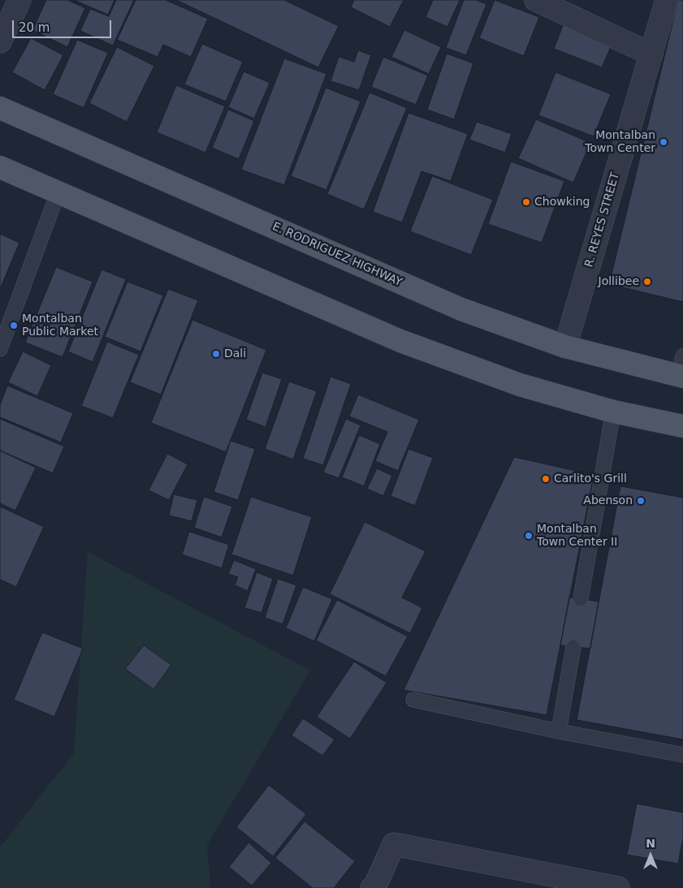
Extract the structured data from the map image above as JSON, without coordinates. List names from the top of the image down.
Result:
{
  "streets": {
    "main road": ["E. RODRIGUEZ HIGHWAY"],
    "street": ["R. REYES STREET"]
  },
  "crossings": [
    ["R. REYES STREET", "E. RODRIGUEZ HIGHWAY"]
  ],
  "places": [
    "Montalban Town Center",
    "Chowking",
    "Jollibee",
    "Montalban Public Market",
    "Dali",
    "Carlito's Grill",
    "Abenson",
    "Montalban Town Center II"
  ],
  "scale_bar": "20 m",
  "north": "top"
}
